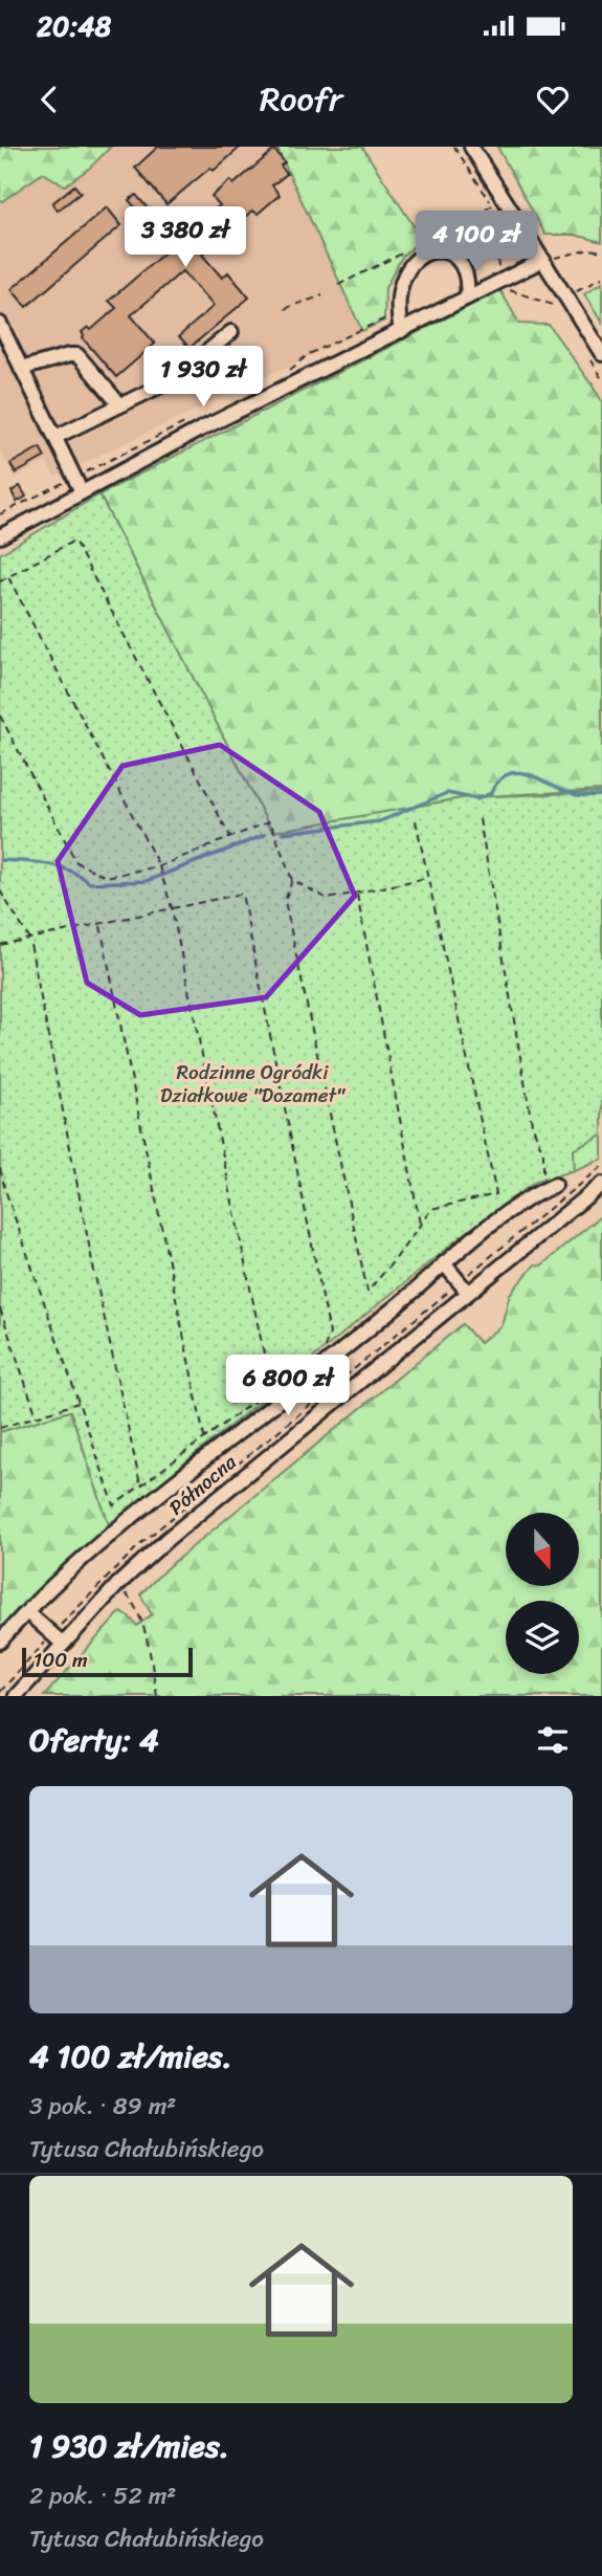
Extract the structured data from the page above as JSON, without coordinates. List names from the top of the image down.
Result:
{
  "streets": {
    "street": ["Północna"]
  },
  "parks": ["Rodzinne Ogródki Działkowe \"Dozamet\""],
  "scale_bar": "100 m",
  "north": "bottom",
  "page": {
    "status": "20:48",
    "header": "Roofr",
    "price": [
      "3 380 zł",
      "4 100 zł",
      "1 930 zł",
      "6 800 zł"
    ],
    "scale": "100 m",
    "heading": "Oferty: 4",
    "list": [
      {
        "name": "4 100 zł/mies.",
        "note": "3 pok. · 89 m² · Tytusa Chałubińskiego"
      },
      {
        "name": "1 930 zł/mies.",
        "note": "2 pok. · 52 m² · Tytusa Chałubińskiego"
      }
    ]
  }
}
